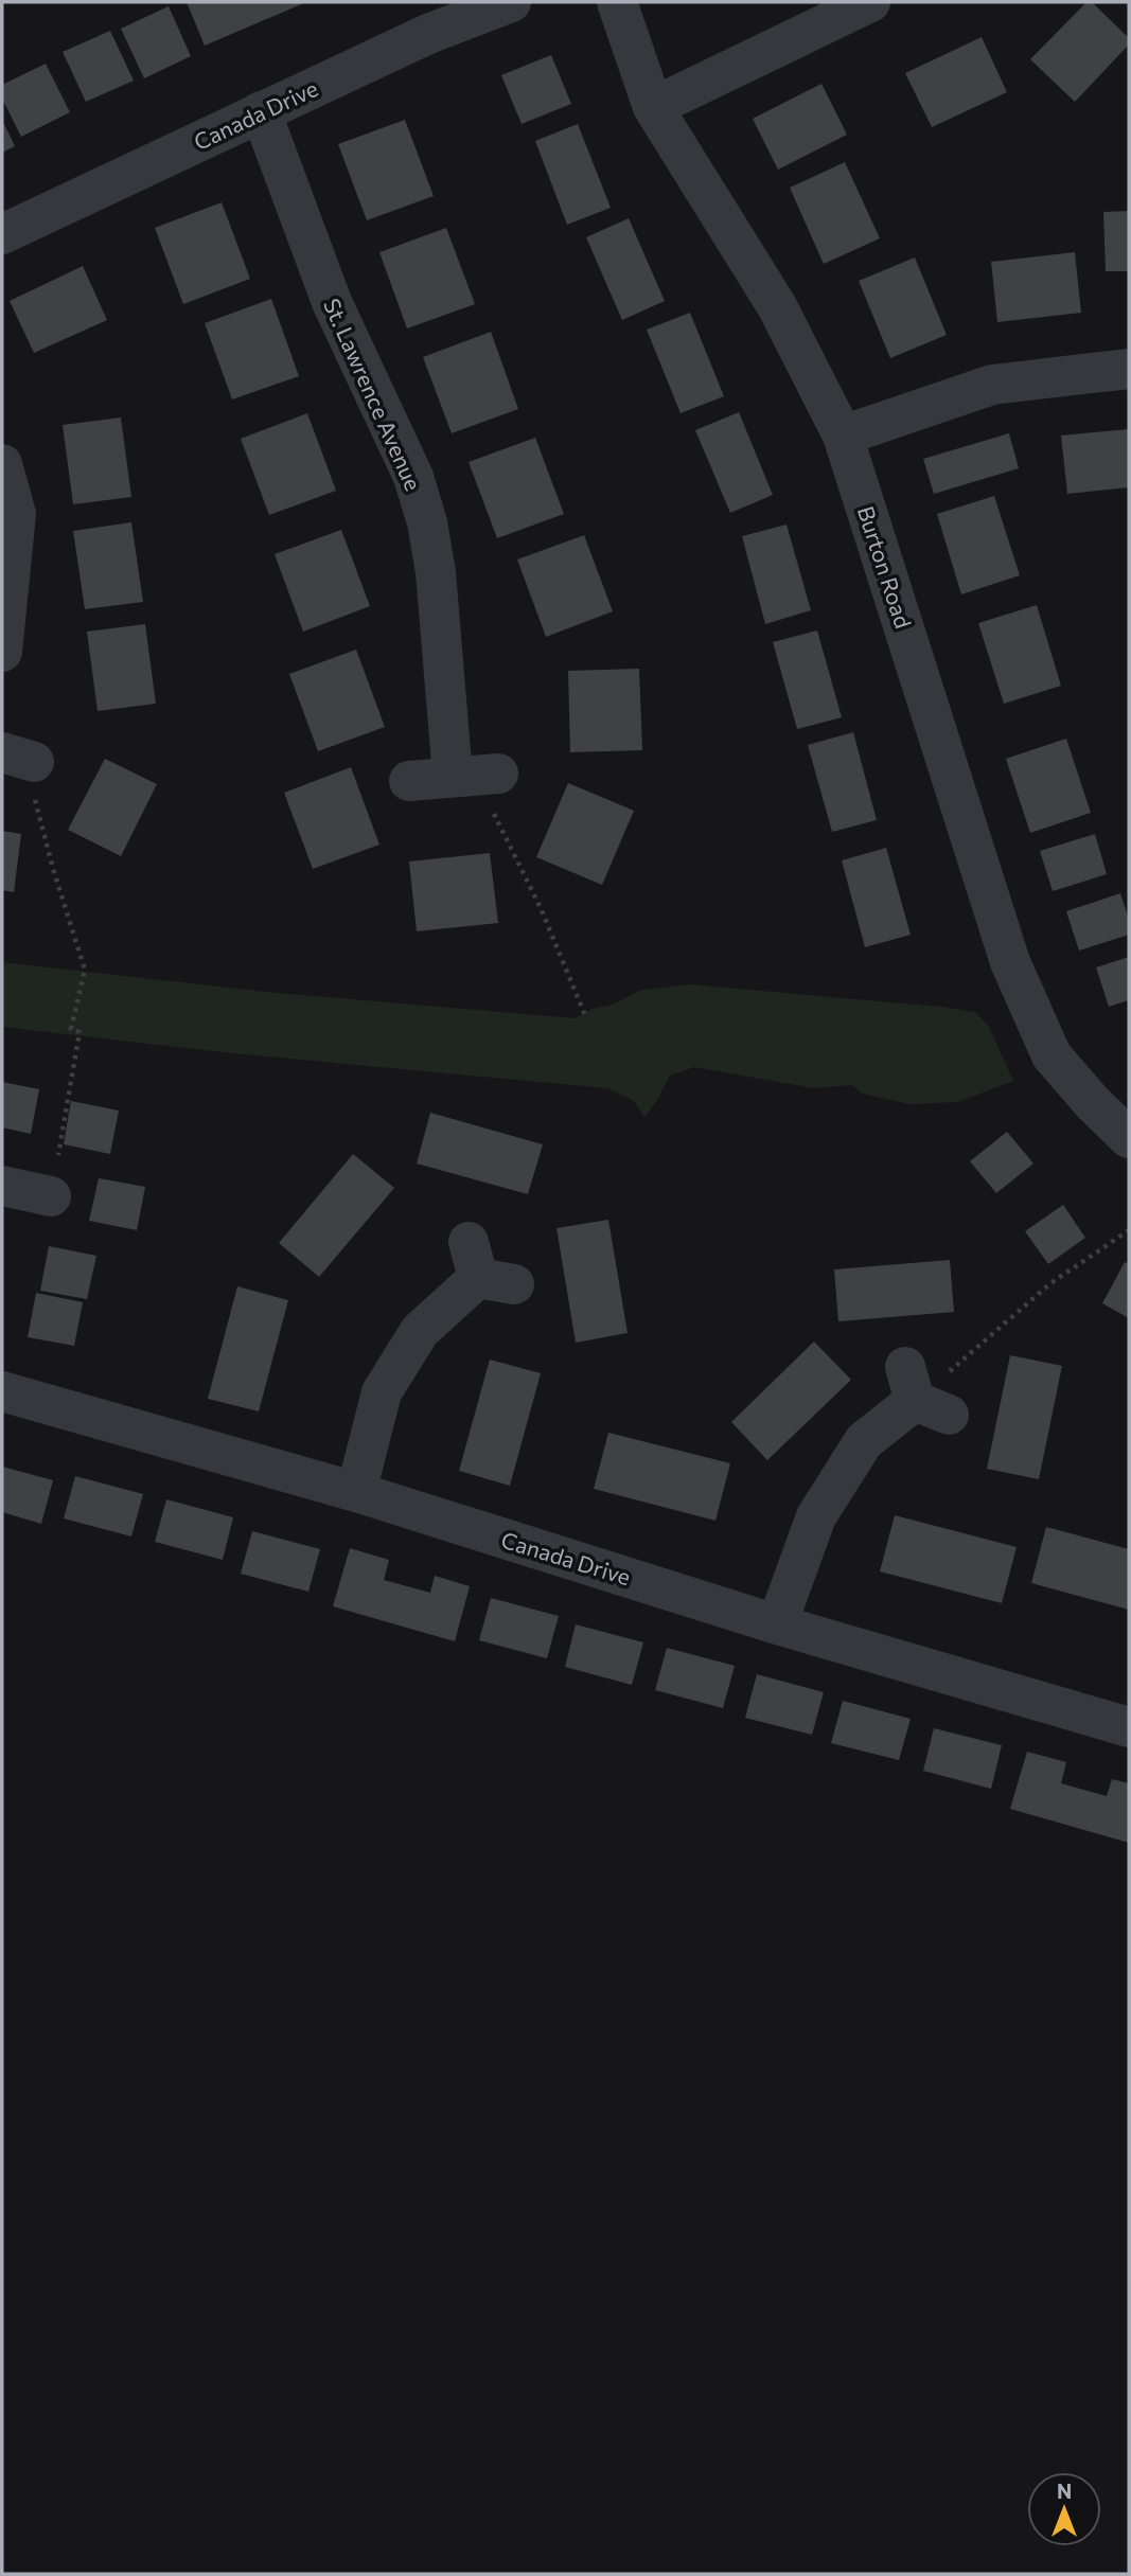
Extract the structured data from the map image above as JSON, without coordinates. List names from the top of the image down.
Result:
{
  "streets": {
    "street": ["Canada Drive", "St. Lawrence Avenue", "Burton Road"]
  },
  "crossings": [
    ["Canada Drive", "St. Lawrence Avenue"]
  ],
  "north": "top"
}
